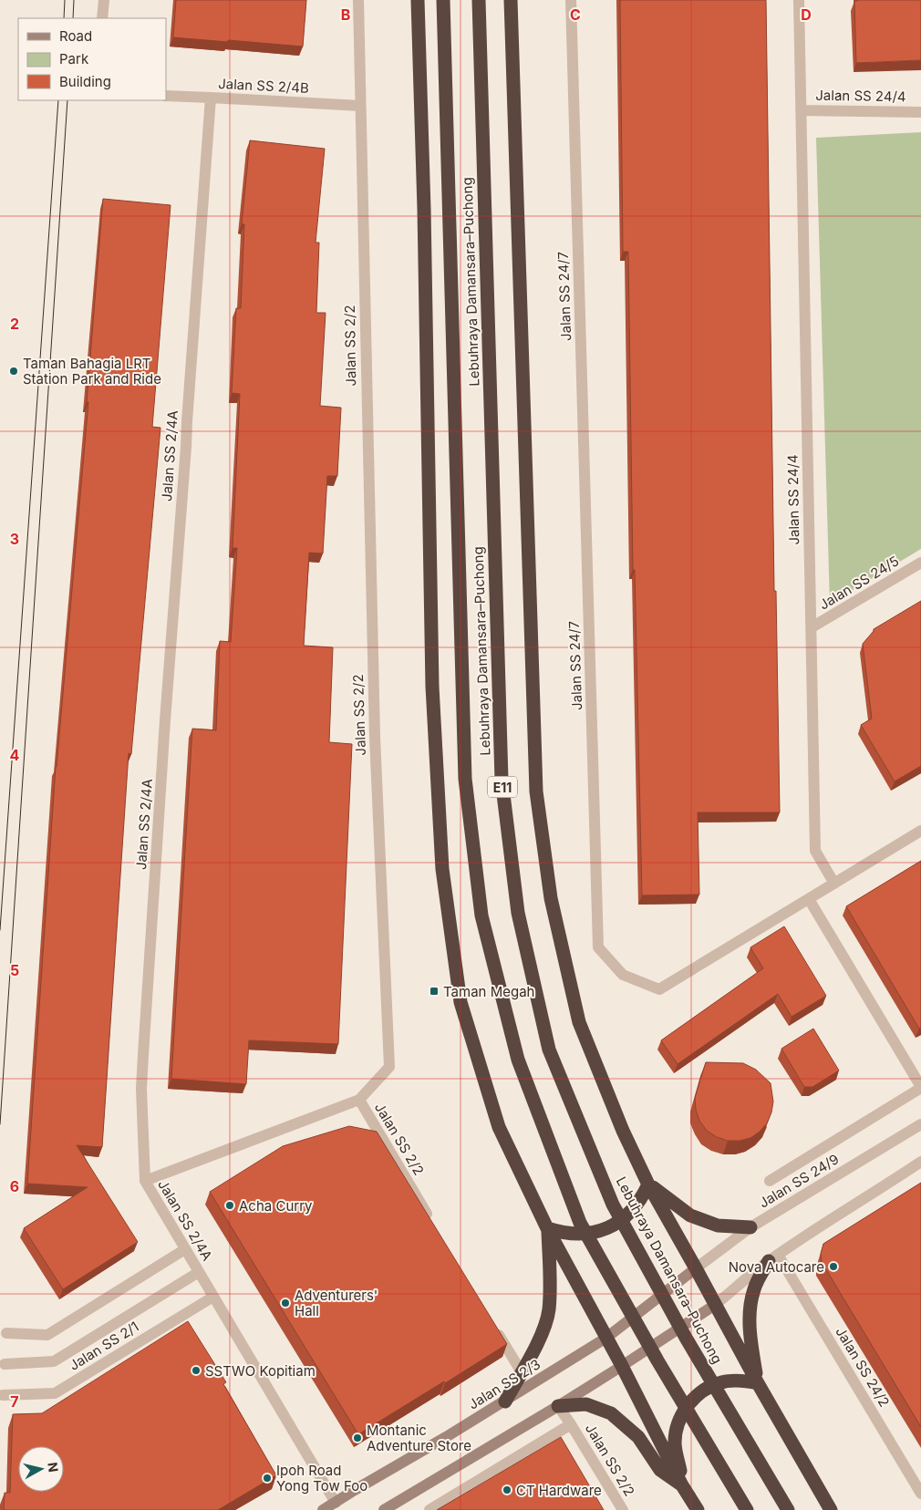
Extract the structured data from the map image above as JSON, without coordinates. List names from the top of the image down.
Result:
{
  "streets": {
    "highway": ["Lebuhraya Damansara–Puchong", "E11"],
    "main road": ["Jalan SS 2/3"],
    "street": [
      "Jalan SS 2/4B",
      "Jalan SS 24/4",
      "Jalan SS 24/7",
      "Jalan SS 2/2",
      "Jalan SS 2/4A",
      "Jalan SS 24/5",
      "Jalan SS 24/9",
      "Jalan SS 2/1",
      "Jalan SS 24/2"
    ]
  },
  "crossings": [
    ["Jalan SS 2/4B", "Jalan SS 2/2"],
    ["Jalan SS 2/4B", "Jalan SS 2/4A"],
    ["Jalan SS 24/4", "Jalan SS 24/7"],
    ["Jalan SS 24/4", "Jalan SS 24/5"],
    ["Jalan SS 2/4A", "Jalan SS 2/1"],
    ["Jalan SS 2/4A", "Jalan SS 2/3"],
    ["Jalan SS 24/9", "Jalan SS 2/3"]
  ],
  "places": {
    "other": [
      "Taman Bahagia LRT Station Park and Ride",
      "Acha Curry",
      "Nova Autocare",
      "Adventurers' Hall",
      "SSTWO Kopitiam",
      "Montanic Adventure Store",
      "Ipoh Road Yong Tow Foo",
      "CT Hardware"
    ],
    "transit": ["Taman Megah"]
  },
  "legend": ["Road", "Park", "Building"],
  "north": "right",
  "grid": {
    "columns": ["B", "C", "D"],
    "rows": [
      "2",
      "3",
      "4",
      "5",
      "6",
      "7"
    ]
  }
}
